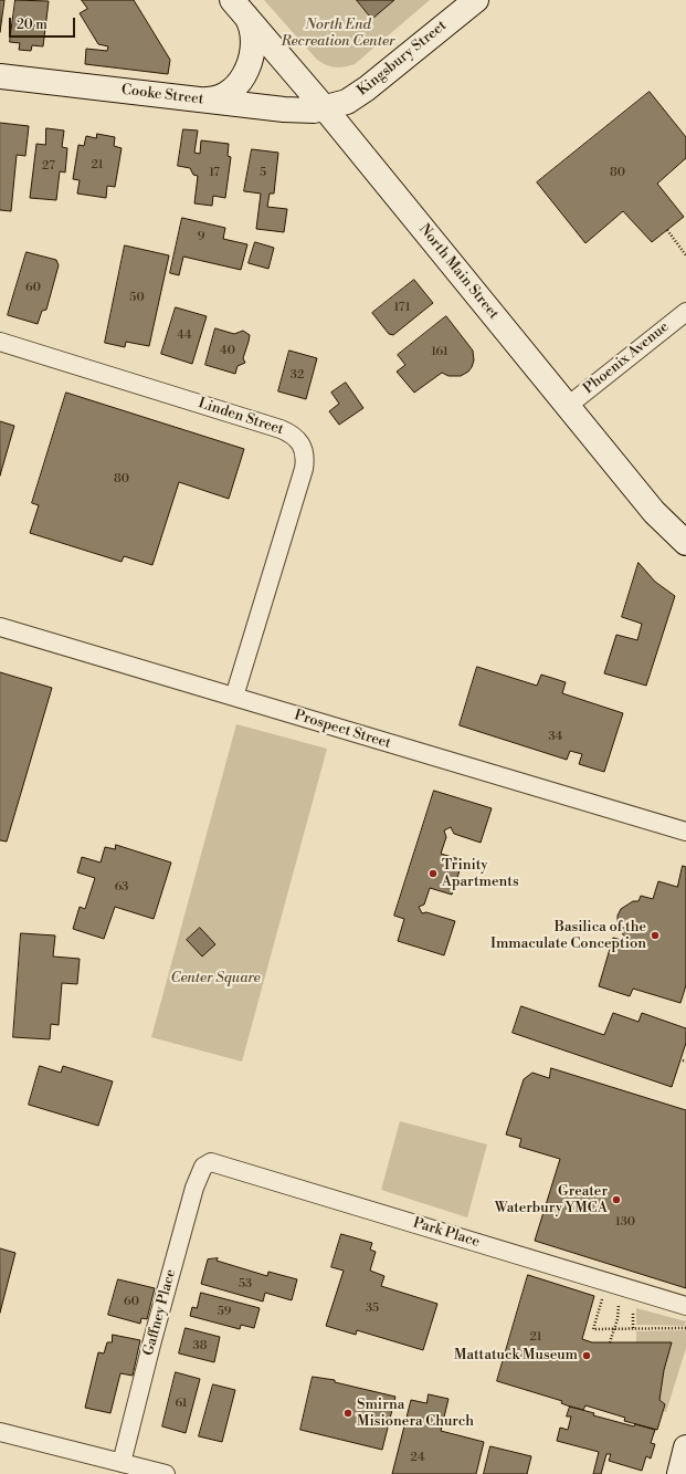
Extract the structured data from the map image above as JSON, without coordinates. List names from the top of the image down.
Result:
{
  "streets": {
    "main road": ["Kingsbury Street", "Cooke Street", "North Main Street"],
    "street": [
      "Phoenix Avenue",
      "Linden Street",
      "Prospect Street",
      "Park Place",
      "Gaffney Place"
    ]
  },
  "crossings": [
    ["Kingsbury Street", "Cooke Street"],
    ["Kingsbury Street", "North Main Street"],
    ["Cooke Street", "North Main Street"],
    ["North Main Street", "Phoenix Avenue"],
    ["Linden Street", "Prospect Street"],
    ["Park Place", "Gaffney Place"]
  ],
  "parks": ["North End Recreation Center", "Center Square"],
  "places": [
    "Trinity Apartments",
    "Basilica of the Immaculate Conception",
    "Greater Waterbury YMCA",
    "Mattatuck Museum",
    "Smirna Misionera Church"
  ],
  "house_numbers": [
    "21",
    "27",
    "17",
    "5",
    "80",
    "9",
    "60",
    "50",
    "171",
    "44",
    "40",
    "161",
    "32",
    "80",
    "34",
    "63",
    "130",
    "53",
    "60",
    "35",
    "59",
    "21",
    "38",
    "61",
    "24"
  ],
  "scale_bar": "20 m"
}
